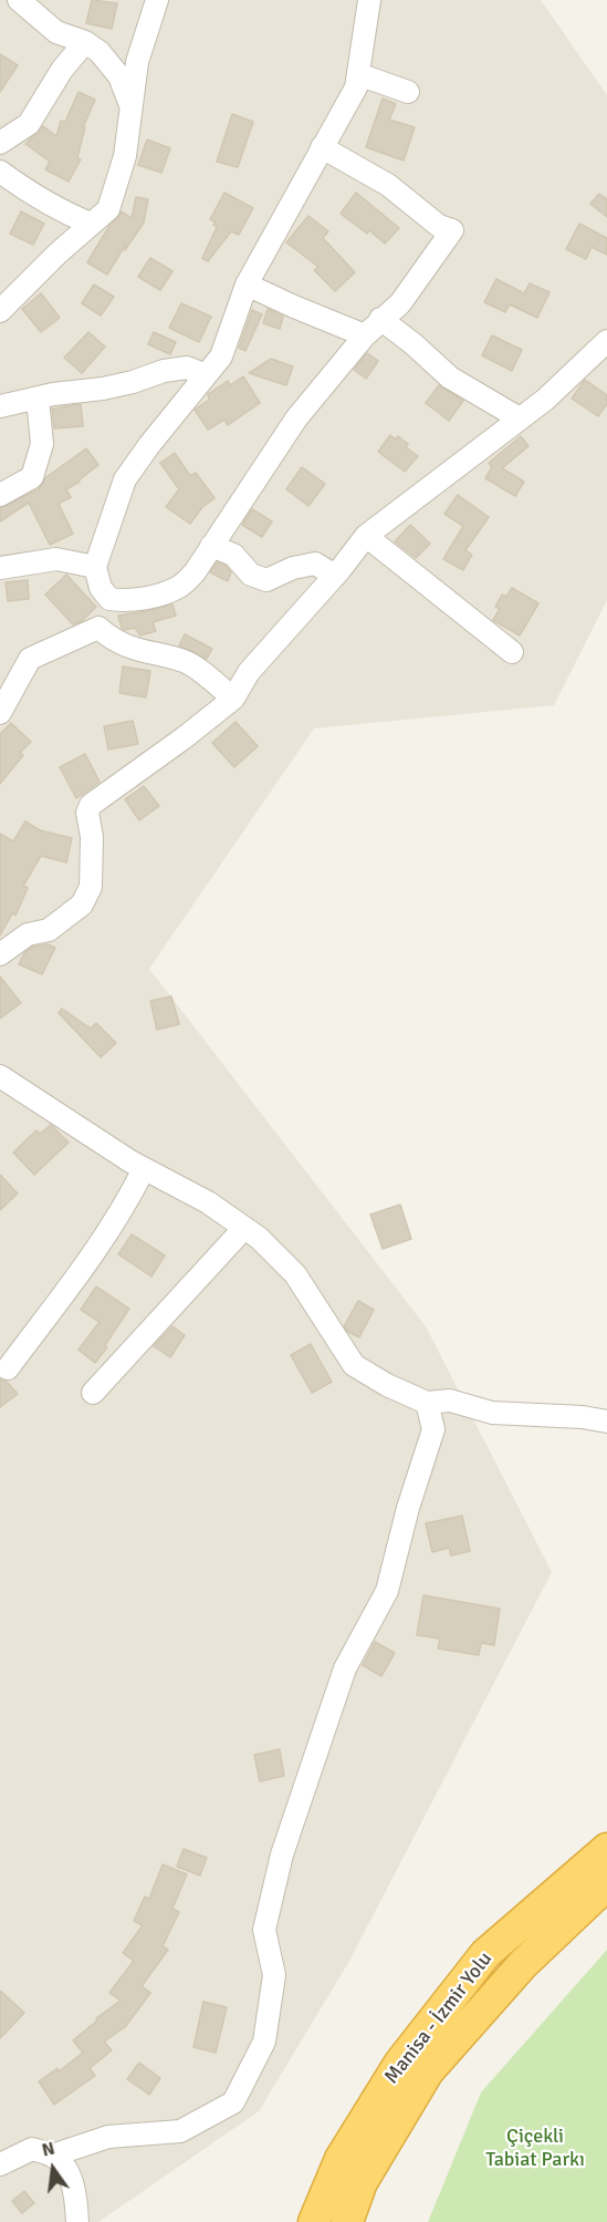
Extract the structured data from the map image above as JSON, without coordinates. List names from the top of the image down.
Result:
{
  "streets": {
    "highway": ["Manisa - İzmir Yolu"]
  },
  "parks": ["Çiçekli Tabiat Parkı"],
  "north": "top"
}
